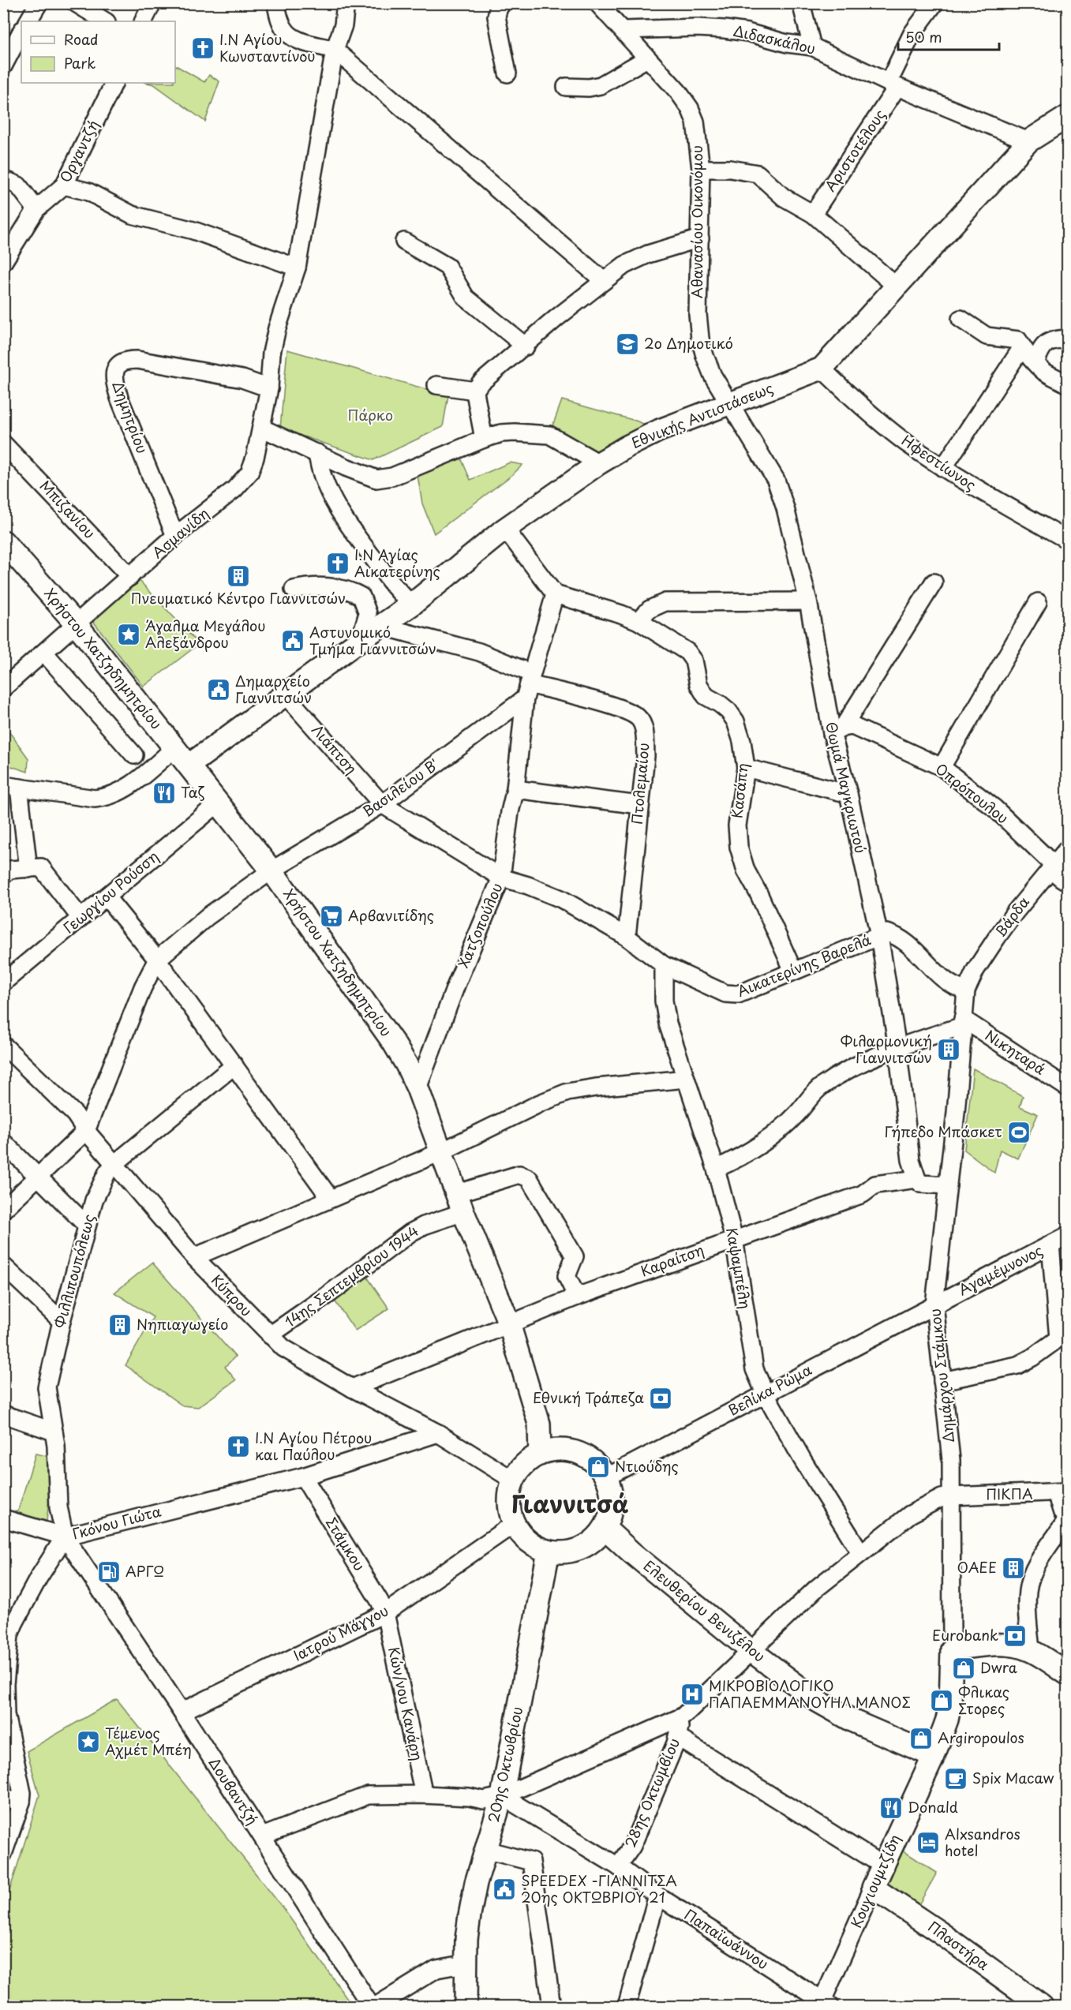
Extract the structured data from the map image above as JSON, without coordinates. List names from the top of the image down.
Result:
{
  "streets": {
    "main road": [
      "Εθνικής Αντιστάσεως",
      "Χρήστου Χατζηδημητρίου",
      "Ελευθερίου Βενιζέλου",
      "20ης Οκτωβρίου",
      "Κουγιουμτζίδη",
      "Πλαστήρα"
    ],
    "street": [
      "Διδασκάλου",
      "Αριστοτέλους",
      "Οργαντζή",
      "Αθανασίου Οικονόμου",
      "Δημητρίου",
      "Ηφεστίωνος",
      "Μπιζανίου",
      "Ασμανίδη",
      "Λιάπτση",
      "Πτολεμαίου",
      "Θωμά Μαγκριωτού",
      "Βασιλείου Β'",
      "Κασάπη",
      "Οπρόπουλου",
      "Γεωργίου Ρούσση",
      "Βάρδα",
      "Χατζοπούλου",
      "Αικατερίνης Βαρελά",
      "Νικηταρά",
      "Καραίτση",
      "Καψαμπέλη",
      "Αγαμέμνονος",
      "Φιλλιπουπόλεως",
      "14ης Σεπτεμβρίου 1944",
      "Κύπρου",
      "Δημάρχου Στάμκου",
      "Βελίκα Ρώμα",
      "ΠΙΚΠΑ",
      "Γκόνου Γιώτα",
      "Στάμκου",
      "Ιατρού Μάγγου",
      "Κών/νου Κανάρη",
      "Δουβαντζή",
      "28ης Οκτωμβίου",
      "Παπαϊωάννου"
    ]
  },
  "crossings": [
    ["Διδασκάλου", "Αριστοτέλους"],
    ["Διδασκάλου", "Αθανασίου Οικονόμου"],
    ["Διδασκάλου", "Εθνικής Αντιστάσεως"],
    ["Αθανασίου Οικονόμου", "Εθνικής Αντιστάσεως"],
    ["Αθανασίου Οικονόμου", "Θωμά Μαγκριωτού"],
    ["Εθνικής Αντιστάσεως", "Ηφεστίωνος"],
    ["Εθνικής Αντιστάσεως", "Χρήστου Χατζηδημητρίου"],
    ["Εθνικής Αντιστάσεως", "Λιάπτση"],
    ["Εθνικής Αντιστάσεως", "Πτολεμαίου"],
    ["Εθνικής Αντιστάσεως", "Θωμά Μαγκριωτού"],
    ["Δημητρίου", "Ασμανίδη"],
    ["Μπιζανίου", "Ασμανίδη"],
    ["Ασμανίδη", "Χρήστου Χατζηδημητρίου"],
    ["Χρήστου Χατζηδημητρίου", "Βασιλείου Β'"],
    ["Χρήστου Χατζηδημητρίου", "Γεωργίου Ρούσση"],
    ["Χρήστου Χατζηδημητρίου", "Χατζοπούλου"],
    ["Χρήστου Χατζηδημητρίου", "Καραίτση"],
    ["Χρήστου Χατζηδημητρίου", "14ης Σεπτεμβρίου 1944"],
    ["Χρήστου Χατζηδημητρίου", "Κύπρου"],
    ["Χρήστου Χατζηδημητρίου", "Βελίκα Ρώμα"],
    ["Χρήστου Χατζηδημητρίου", "Ελευθερίου Βενιζέλου"],
    ["Χρήστου Χατζηδημητρίου", "Ιατρού Μάγγου"],
    ["Χρήστου Χατζηδημητρίου", "20ης Οκτωβρίου"],
    ["Λιάπτση", "Βασιλείου Β'"],
    ["Λιάπτση", "Αικατερίνης Βαρελά"],
    ["Πτολεμαίου", "Βασιλείου Β'"],
    ["Πτολεμαίου", "Χατζοπούλου"],
    ["Πτολεμαίου", "Αικατερίνης Βαρελά"],
    ["Θωμά Μαγκριωτού", "Οπρόπουλου"],
    ["Θωμά Μαγκριωτού", "Αικατερίνης Βαρελά"],
    ["Θωμά Μαγκριωτού", "Καραίτση"],
    ["Βασιλείου Β'", "Χατζοπούλου"],
    ["Βασιλείου Β'", "Αικατερίνης Βαρελά"],
    ["Κασάπη", "Αικατερίνης Βαρελά"],
    ["Οπρόπουλου", "Βάρδα"],
    ["Βάρδα", "Δημάρχου Στάμκου"],
    ["Χατζοπούλου", "Αικατερίνης Βαρελά"],
    ["Αικατερίνης Βαρελά", "Καψαμπέλη"],
    ["Νικηταρά", "Δημάρχου Στάμκου"],
    ["Καραίτση", "Καψαμπέλη"],
    ["Καραίτση", "14ης Σεπτεμβρίου 1944"],
    ["Καραίτση", "Κύπρου"],
    ["Καραίτση", "Δημάρχου Στάμκου"],
    ["Καψαμπέλη", "Βελίκα Ρώμα"],
    ["Καψαμπέλη", "ΠΙΚΠΑ"],
    ["Αγαμέμνονος", "Δημάρχου Στάμκου"],
    ["Αγαμέμνονος", "Βελίκα Ρώμα"],
    ["Φιλλιπουπόλεως", "Κύπρου"],
    ["Φιλλιπουπόλεως", "Γκόνου Γιώτα"],
    ["Φιλλιπουπόλεως", "Δουβαντζή"],
    ["14ης Σεπτεμβρίου 1944", "Κύπρου"],
    ["Κύπρου", "Βελίκα Ρώμα"],
    ["Κύπρου", "Γκόνου Γιώτα"],
    ["Κύπρου", "Ελευθερίου Βενιζέλου"],
    ["Κύπρου", "Ιατρού Μάγγου"],
    ["Κύπρου", "20ης Οκτωβρίου"],
    ["Δημάρχου Στάμκου", "Βελίκα Ρώμα"],
    ["Δημάρχου Στάμκου", "ΠΙΚΠΑ"],
    ["Δημάρχου Στάμκου", "Κουγιουμτζίδη"],
    ["Βελίκα Ρώμα", "Ελευθερίου Βενιζέλου"],
    ["Βελίκα Ρώμα", "Ιατρού Μάγγου"],
    ["Βελίκα Ρώμα", "20ης Οκτωβρίου"],
    ["ΠΙΚΠΑ", "Ελευθερίου Βενιζέλου"],
    ["ΠΙΚΠΑ", "28ης Οκτωμβίου"],
    ["Γκόνου Γιώτα", "Στάμκου"],
    ["Γκόνου Γιώτα", "Δουβαντζή"],
    ["Στάμκου", "Ιατρού Μάγγου"],
    ["Στάμκου", "Κών/νου Κανάρη"],
    ["Ελευθερίου Βενιζέλου", "Ιατρού Μάγγου"],
    ["Ελευθερίου Βενιζέλου", "20ης Οκτωβρίου"],
    ["Ελευθερίου Βενιζέλου", "Κουγιουμτζίδη"],
    ["Ιατρού Μάγγου", "Κών/νου Κανάρη"],
    ["Ιατρού Μάγγου", "20ης Οκτωβρίου"],
    ["Ιατρού Μάγγου", "Δουβαντζή"],
    ["20ης Οκτωβρίου", "Παπαϊωάννου"],
    ["28ης Οκτωμβίου", "Παπαϊωάννου"],
    ["Κουγιουμτζίδη", "Παπαϊωάννου"],
    ["Κουγιουμτζίδη", "Πλαστήρα"]
  ],
  "districts": ["Γιαννιτσά"],
  "parks": ["Πάρκο"],
  "places": {
    "church": ["Ι.Ν Αγίου Κωνσταντίνου", "Ι.Ν Αγίας Αικατερίνης", "Ι.Ν Αγίου Πέτρου και Παύλου"],
    "school or university": ["2ο Δημοτικό"],
    "building": [
      "Πνευματικό Κέντρο Γιαννιτσών",
      "Φιλαρμονική Γιαννιτσών",
      "Νηπιαγωγείο",
      "ΟΑΕΕ"
    ],
    "place": ["Άγαλμα Μεγάλου Αλεξάνδρου", "Τέμενος Αχμέτ Μπέη"],
    "public building": ["Αστυνομικό Τμήμα Γιαννιτσών", "Δημαρχείο Γιαννιτσών", "SPEEDEX -ΓΙΑΝΝΙΤΣΑ 20ης ΟΚΤΩΒΡΙΟΥ 21"],
    "restaurant": ["Ταζ", "Donald"],
    "supermarket": ["Αρβανιτίδης"],
    "sports": ["Γήπεδο Μπάσκετ"],
    "bank": ["Εθνική Τράπεζα", "Eurobank"],
    "shop": [
      "Ντιούδης",
      "Dwra",
      "Φλικας Στορες",
      "Argiropoulos"
    ],
    "fuel station": ["ΑΡΓΩ"],
    "hospital": ["ΜΙΚΡΟΒΙΟΛΟΓΙΚΟ ΠΑΠΑΕΜΜΑΝΟΥΗΛ ΜΑΝΟΣ"],
    "cafe": ["Spix Macaw"],
    "hotel": ["Alxsandros hotel"]
  },
  "legend": ["Road", "Park"],
  "scale_bar": "50 m"
}
